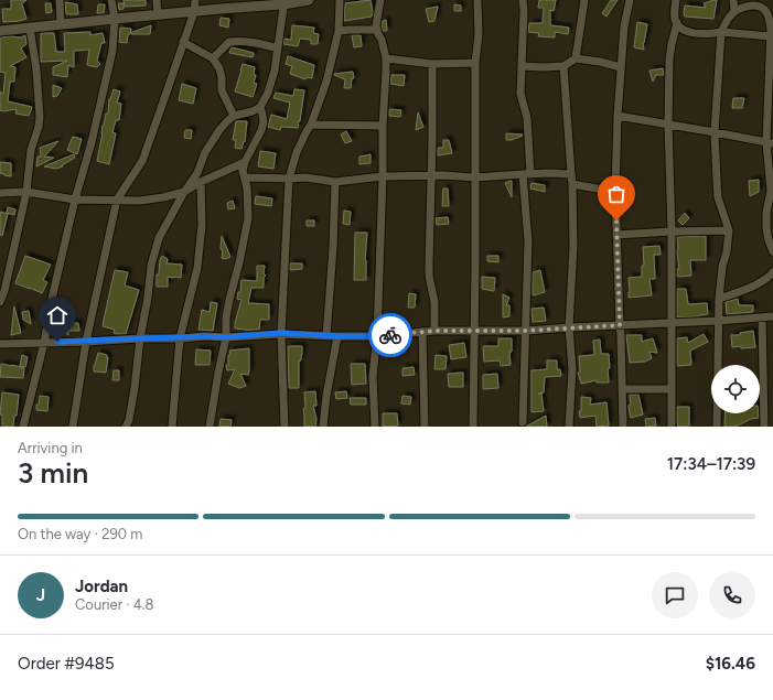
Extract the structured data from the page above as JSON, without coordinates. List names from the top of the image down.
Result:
{
  "page": {
    "heading": ["3 min", "Arriving in", "17:34–17:39"],
    "panel": [
      "Jordan",
      "Courier · 4.8",
      "Order #9485",
      "$16.46"
    ],
    "bar": "On the way · 290 m",
    "round": "J"
  }
}
